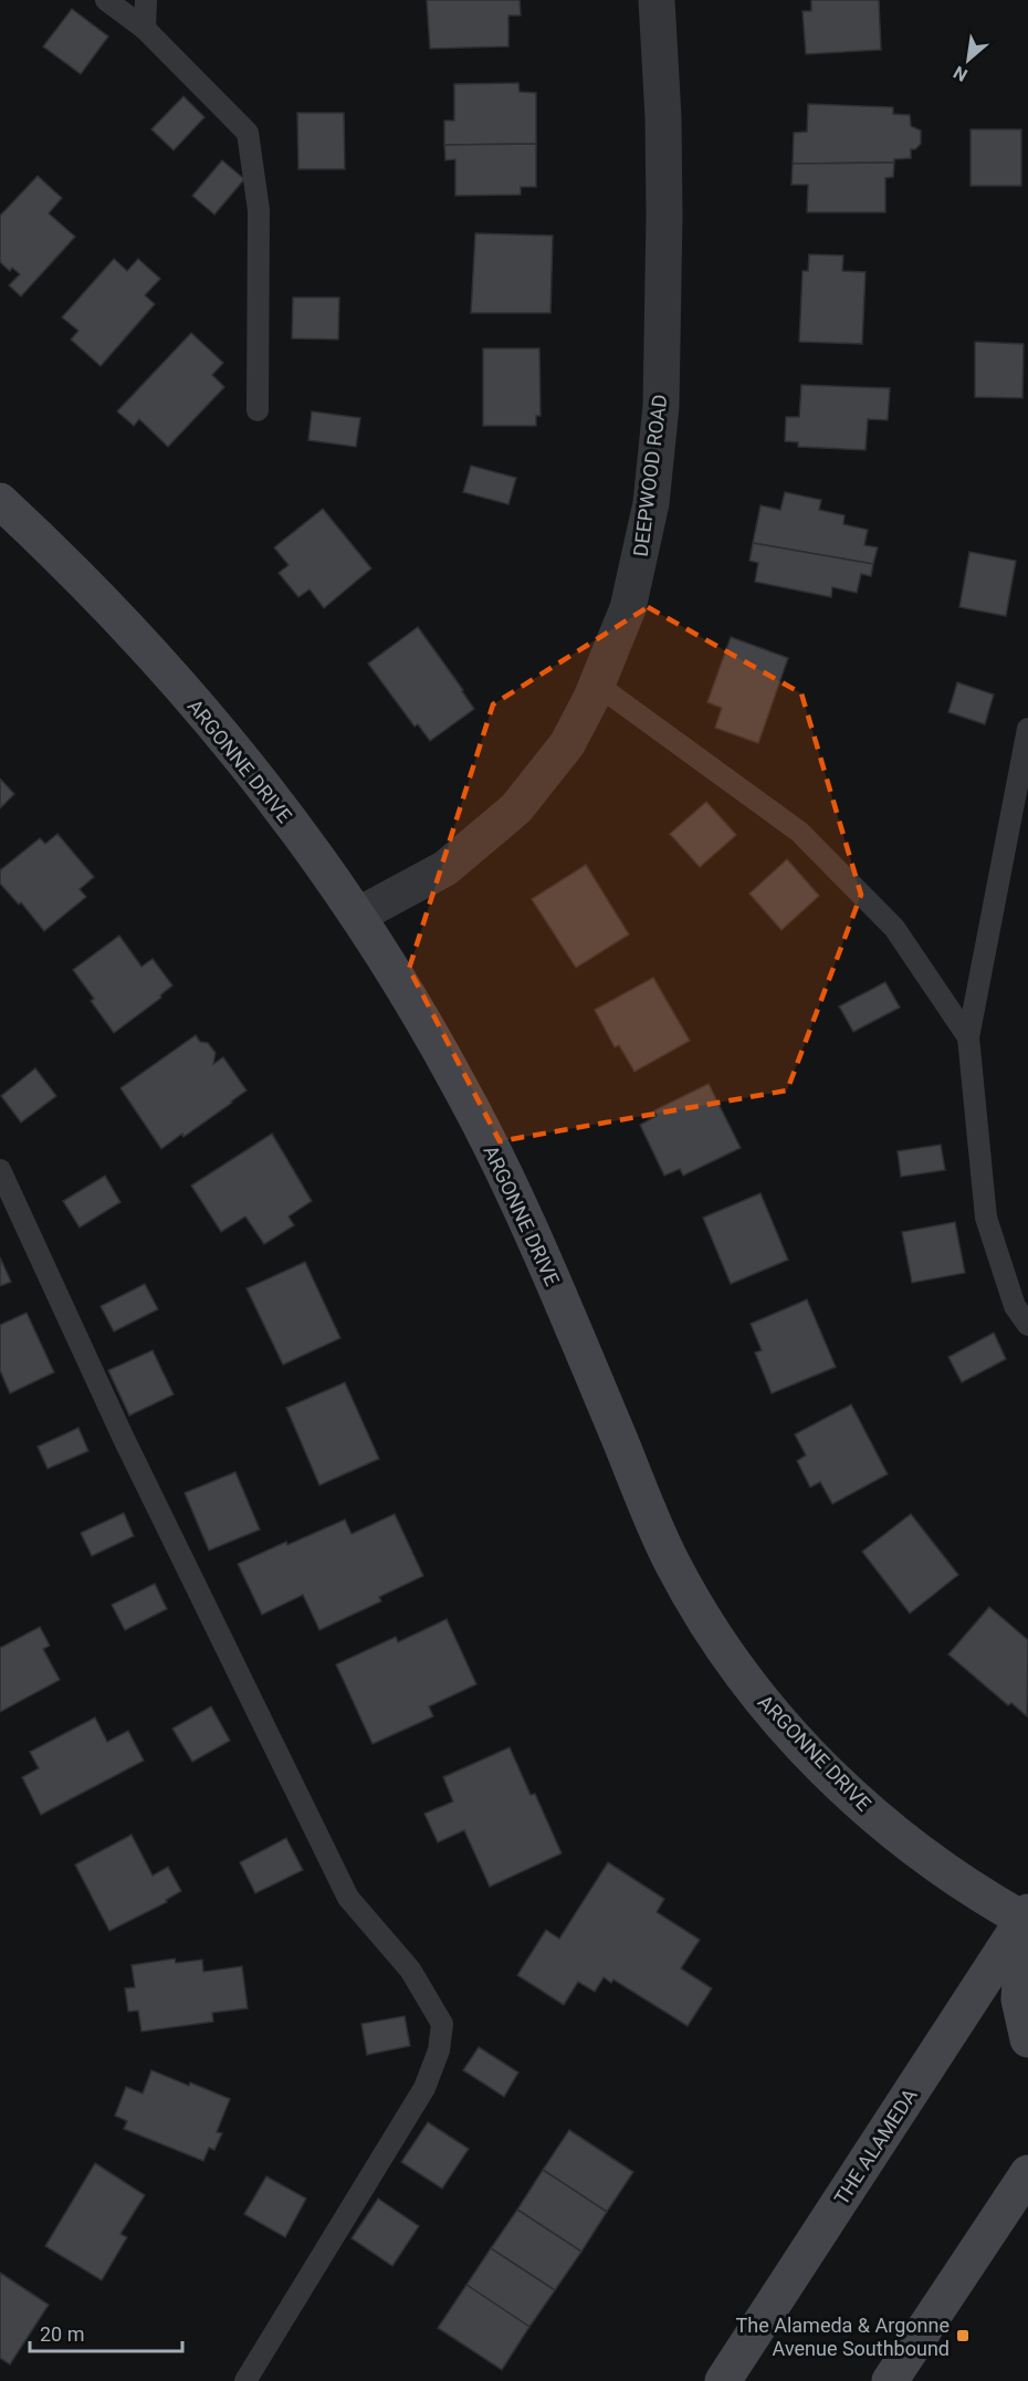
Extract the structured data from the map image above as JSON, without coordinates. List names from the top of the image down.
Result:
{
  "streets": {
    "main road": ["ARGONNE DRIVE", "THE ALAMEDA"],
    "street": ["DEEPWOOD ROAD"]
  },
  "crossings": [
    ["DEEPWOOD ROAD", "ARGONNE DRIVE"],
    ["ARGONNE DRIVE", "THE ALAMEDA"]
  ],
  "places": {
    "transit": ["The Alameda & Argonne Avenue Southbound"]
  },
  "scale_bar": "20 m",
  "north": "bottom left"
}
